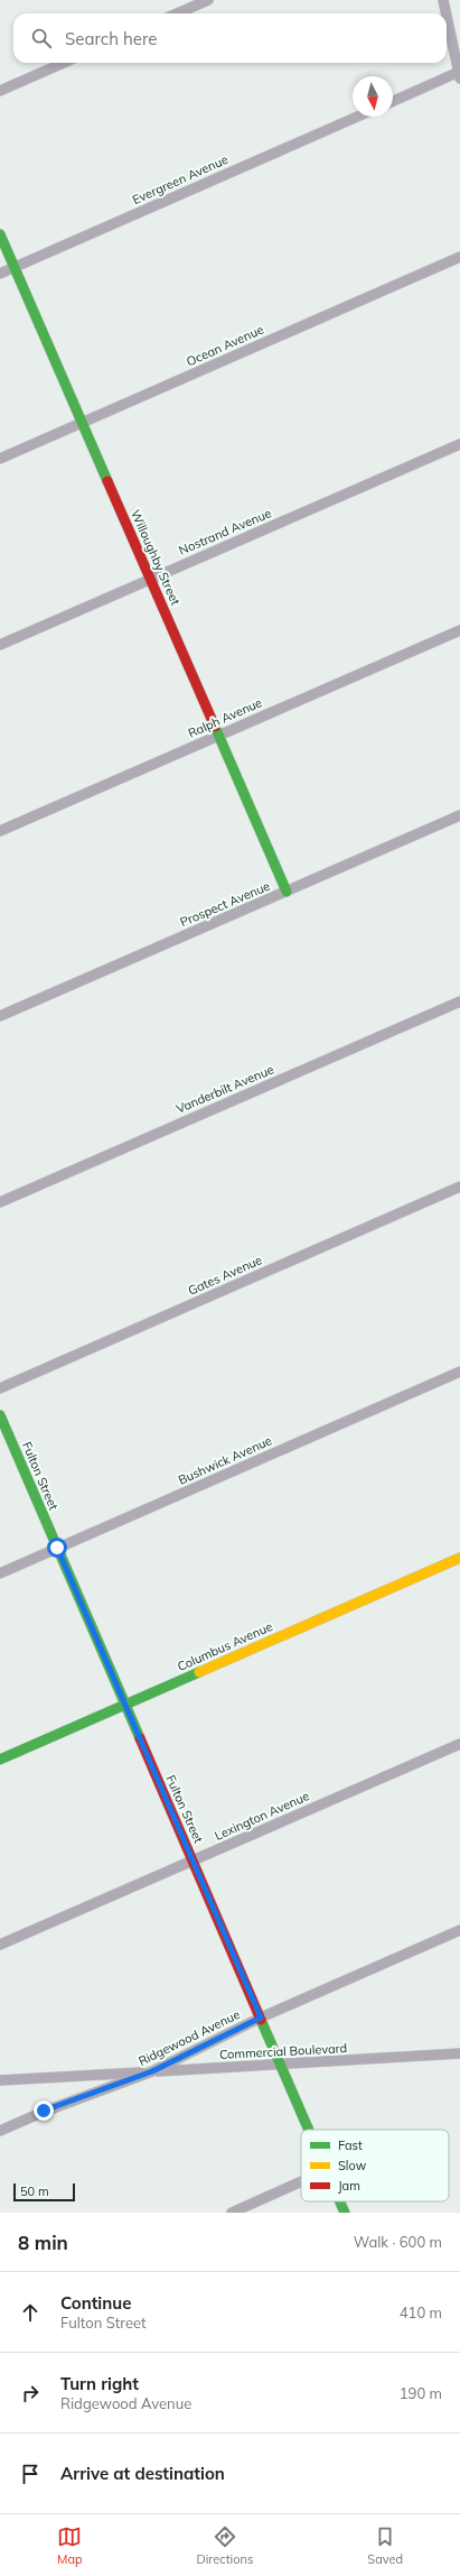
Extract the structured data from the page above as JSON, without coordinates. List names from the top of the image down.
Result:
{
  "streets": {
    "street": [
      "Evergreen Avenue",
      "Ocean Avenue",
      "Nostrand Avenue",
      "Willoughby Street",
      "Ralph Avenue",
      "Prospect Avenue",
      "Vanderbilt Avenue",
      "Gates Avenue",
      "Bushwick Avenue",
      "Fulton Street",
      "Columbus Avenue",
      "Lexington Avenue",
      "Ridgewood Avenue",
      "Commercial Boulevard"
    ]
  },
  "crossings": [
    ["Evergreen Avenue", "Willoughby Street"],
    ["Ocean Avenue", "Willoughby Street"],
    ["Nostrand Avenue", "Willoughby Street"],
    ["Willoughby Street", "Ralph Avenue"],
    ["Willoughby Street", "Prospect Avenue"],
    ["Bushwick Avenue", "Fulton Street"],
    ["Fulton Street", "Columbus Avenue"],
    ["Fulton Street", "Lexington Avenue"],
    ["Fulton Street", "Ridgewood Avenue"],
    ["Fulton Street", "Commercial Boulevard"],
    ["Ridgewood Avenue", "Commercial Boulevard"]
  ],
  "legend": ["Fast", "Slow", "Jam"],
  "scale_bar": "50 m",
  "north": "bottom",
  "page": {
    "search": "Search here",
    "scale": "50 m",
    "heading": ["8 min", "Walk · 600 m"],
    "list": [
      ["Continue", "Fulton Street", "410 m"],
      ["Turn right", "Ridgewood Avenue", "190 m"],
      "Arrive at destination"
    ],
    "nav": ["Map", "Directions", "Saved"]
  }
}
